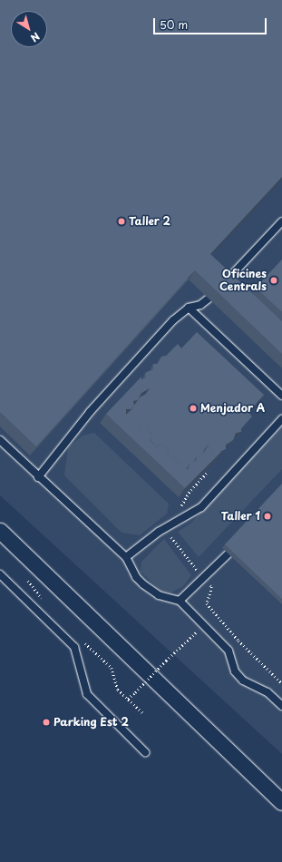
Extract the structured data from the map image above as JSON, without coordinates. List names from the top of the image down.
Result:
{
  "places": [
    "Taller 2",
    "Oficines Centrals",
    "Menjador A",
    "Taller 1",
    "Parking Est 2"
  ],
  "scale_bar": "50 m",
  "north": "bottom right"
}
